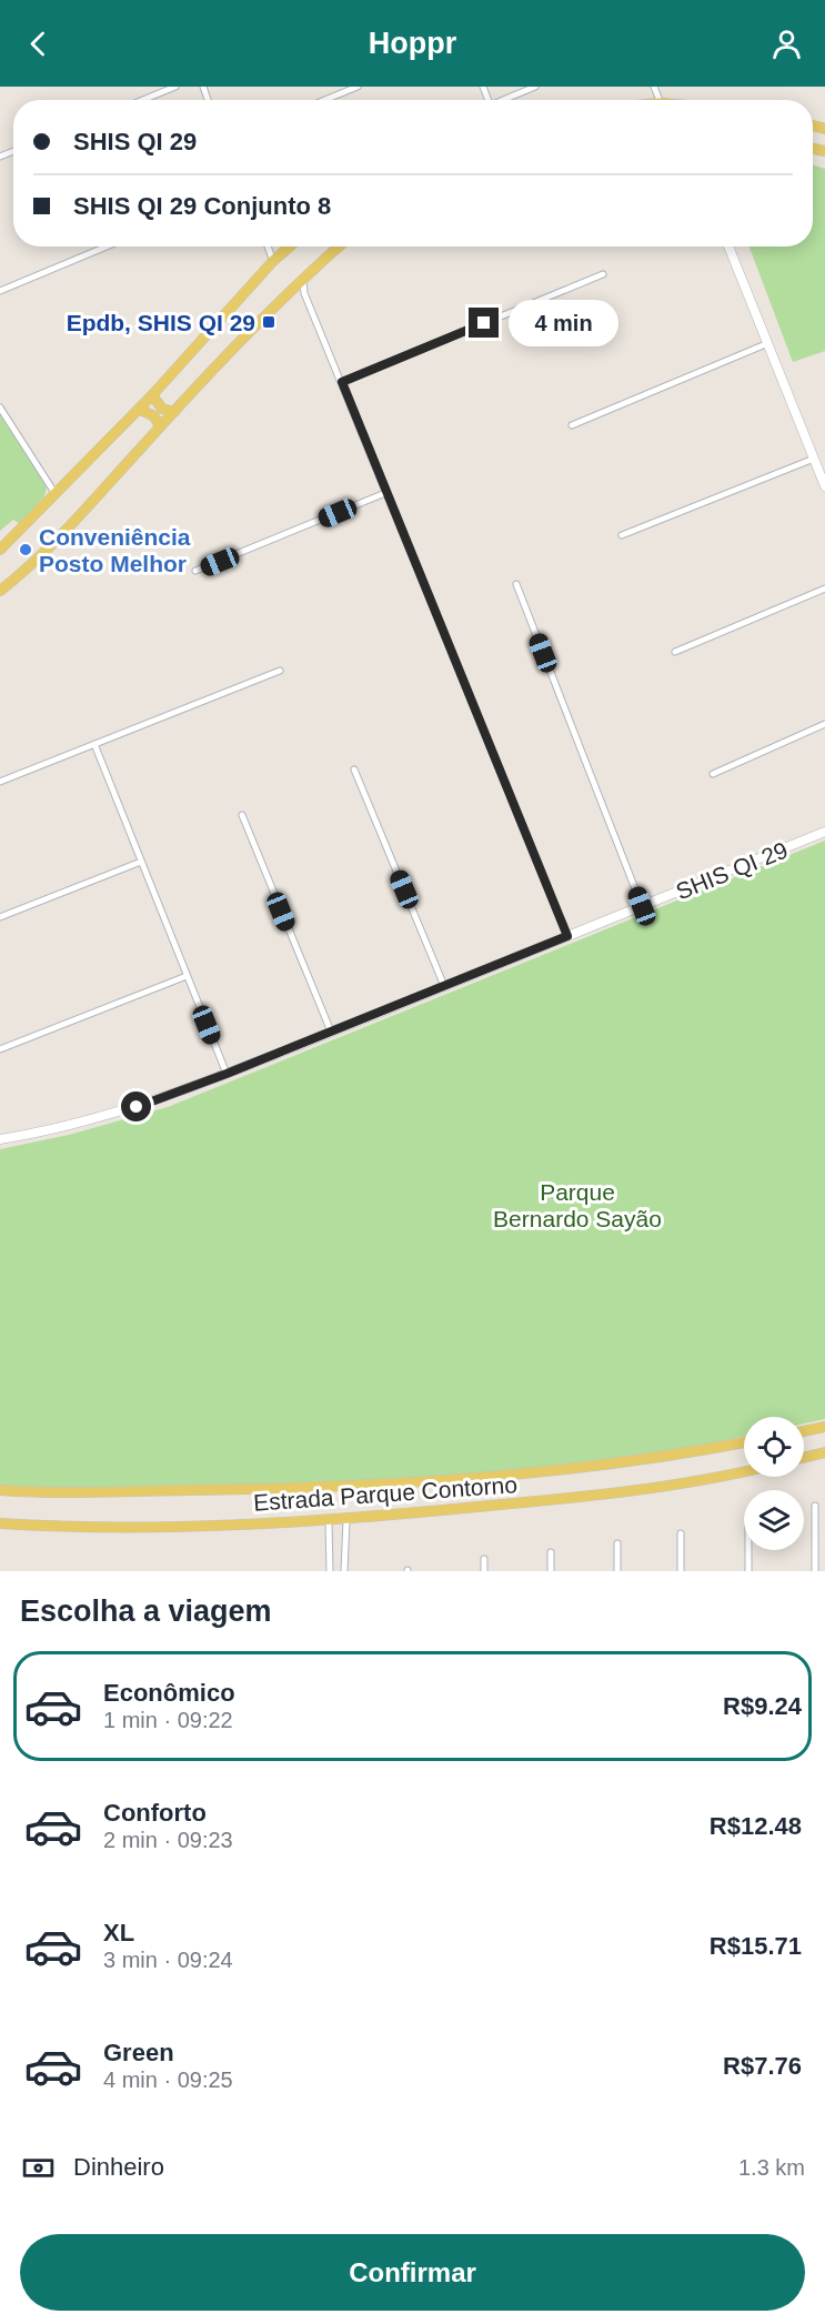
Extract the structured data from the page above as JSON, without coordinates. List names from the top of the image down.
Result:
{
  "streets": {
    "main road": ["Estrada Parque Contorno"],
    "street": ["SHIS QI 29"]
  },
  "parks": ["Parque Bernardo Sayão"],
  "places": {
    "transit": ["Epdb, SHIS QI 29"],
    "other": ["Conveniência Posto Melhor"]
  },
  "page": {
    "header": "Hoppr",
    "banner": ["SHIS QI 29", "SHIS QI 29 Conjunto 8"],
    "bubble": "4 min",
    "heading": "Escolha a viagem",
    "list": [
      {
        "name": "Econômico",
        "note": "1 min · 09:22",
        "value": "R$9.24"
      },
      {
        "name": "Conforto",
        "note": "2 min · 09:23",
        "value": "R$12.48"
      },
      {
        "name": "XL",
        "note": "3 min · 09:24",
        "value": "R$15.71"
      },
      {
        "name": "Green",
        "note": "4 min · 09:25",
        "value": "R$7.76"
      }
    ],
    "pay": ["Dinheiro", "1.3 km"],
    "buttons": "Confirmar"
  }
}
